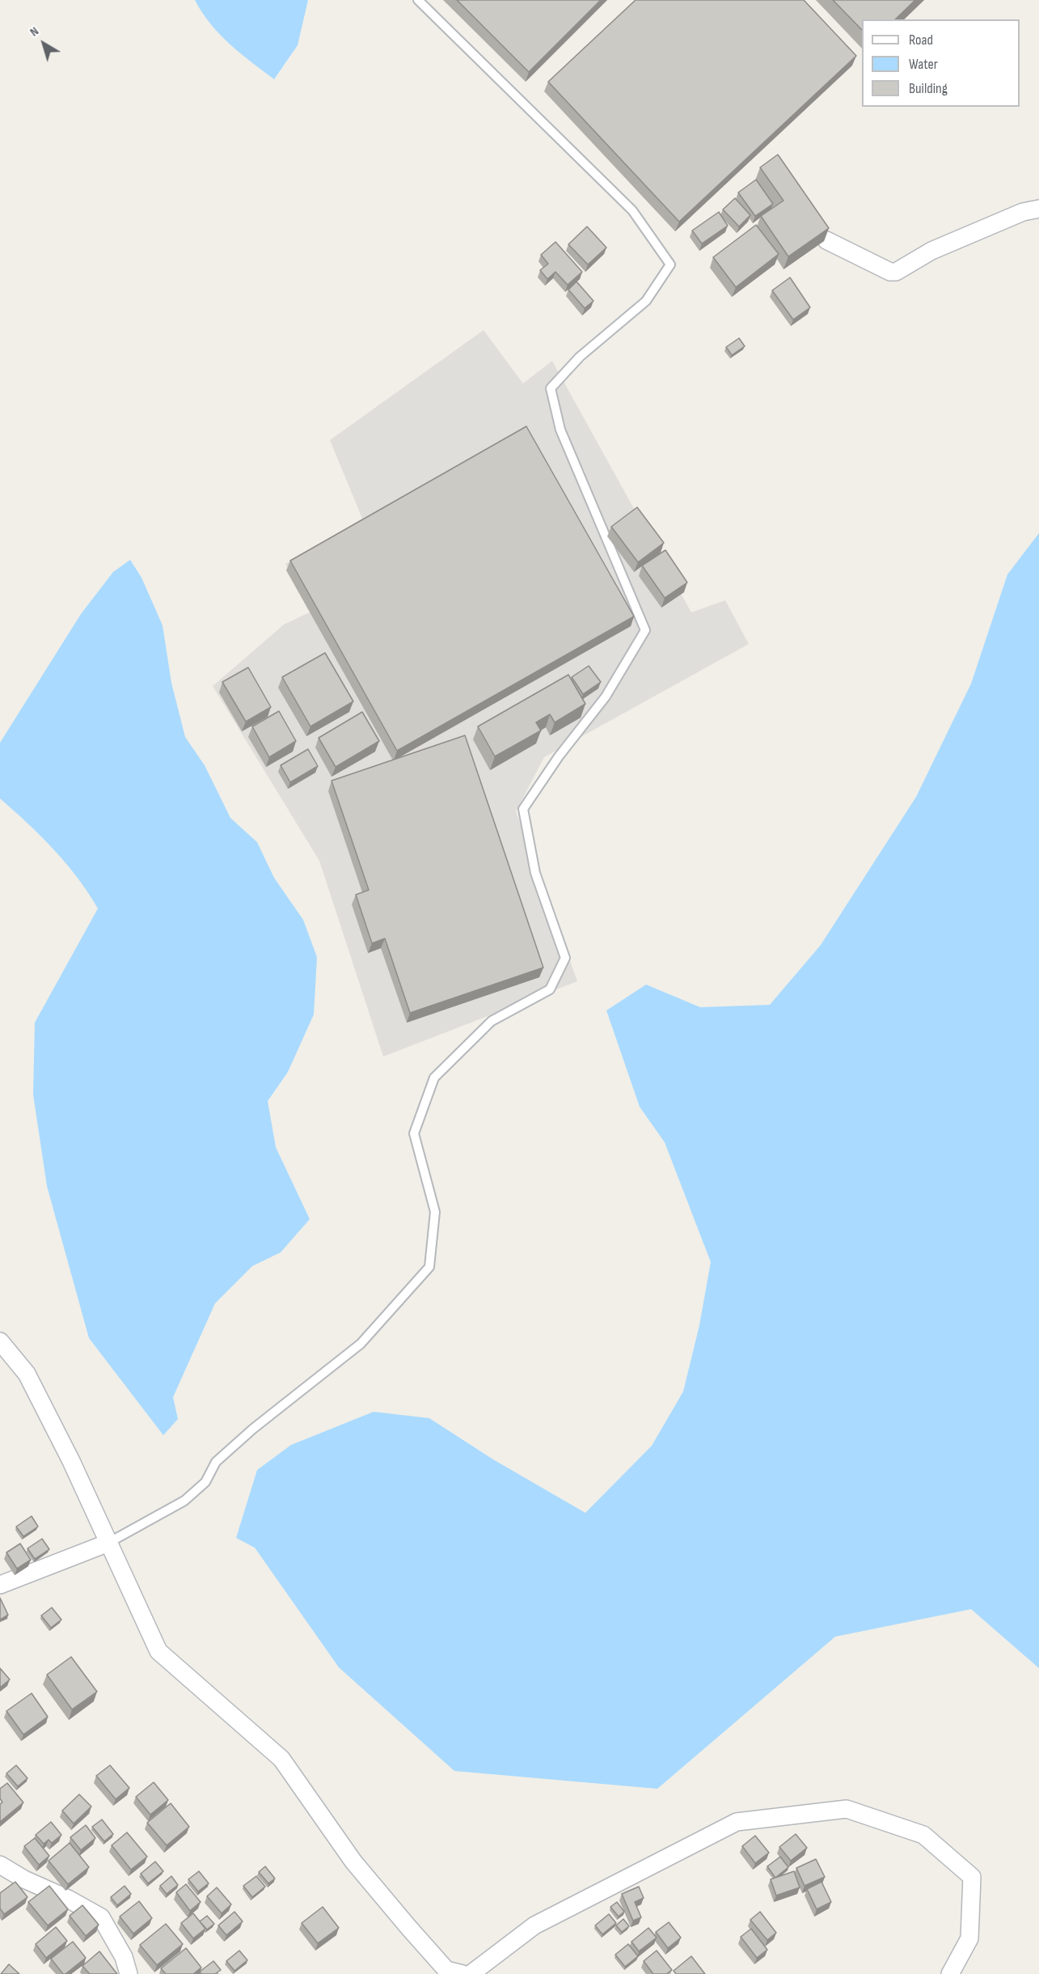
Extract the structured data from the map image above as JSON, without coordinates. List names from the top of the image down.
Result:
{
  "legend": ["Road", "Water", "Building"],
  "north": "top left"
}
